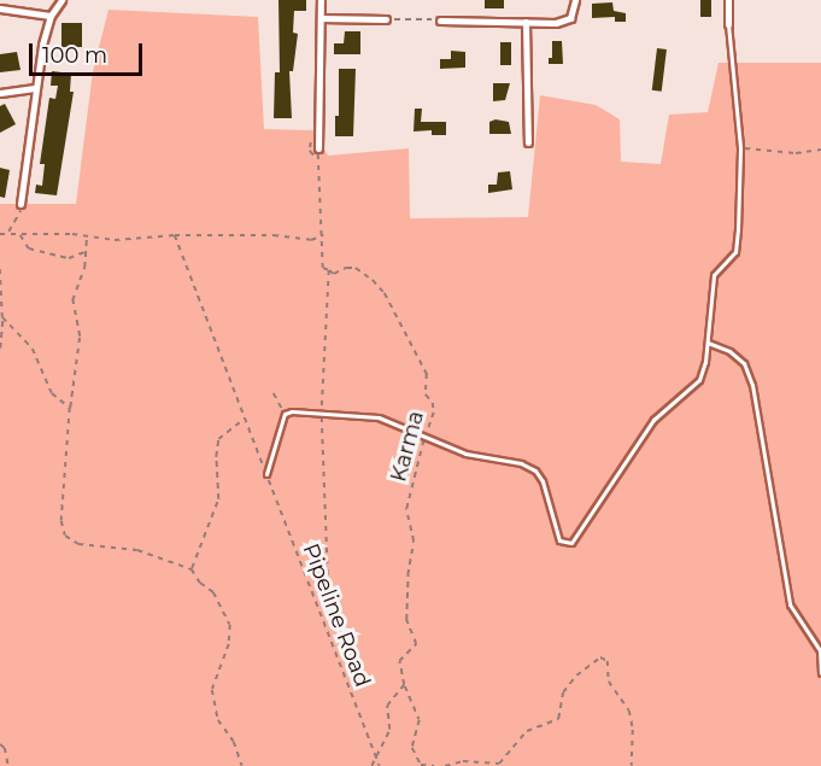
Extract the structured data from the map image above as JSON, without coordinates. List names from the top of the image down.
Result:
{
  "streets": {
    "path": ["Karma", "Pipeline Road"]
  },
  "crossings": [
    ["Karma", "Pipeline Road"]
  ],
  "scale_bar": "100 m"
}
